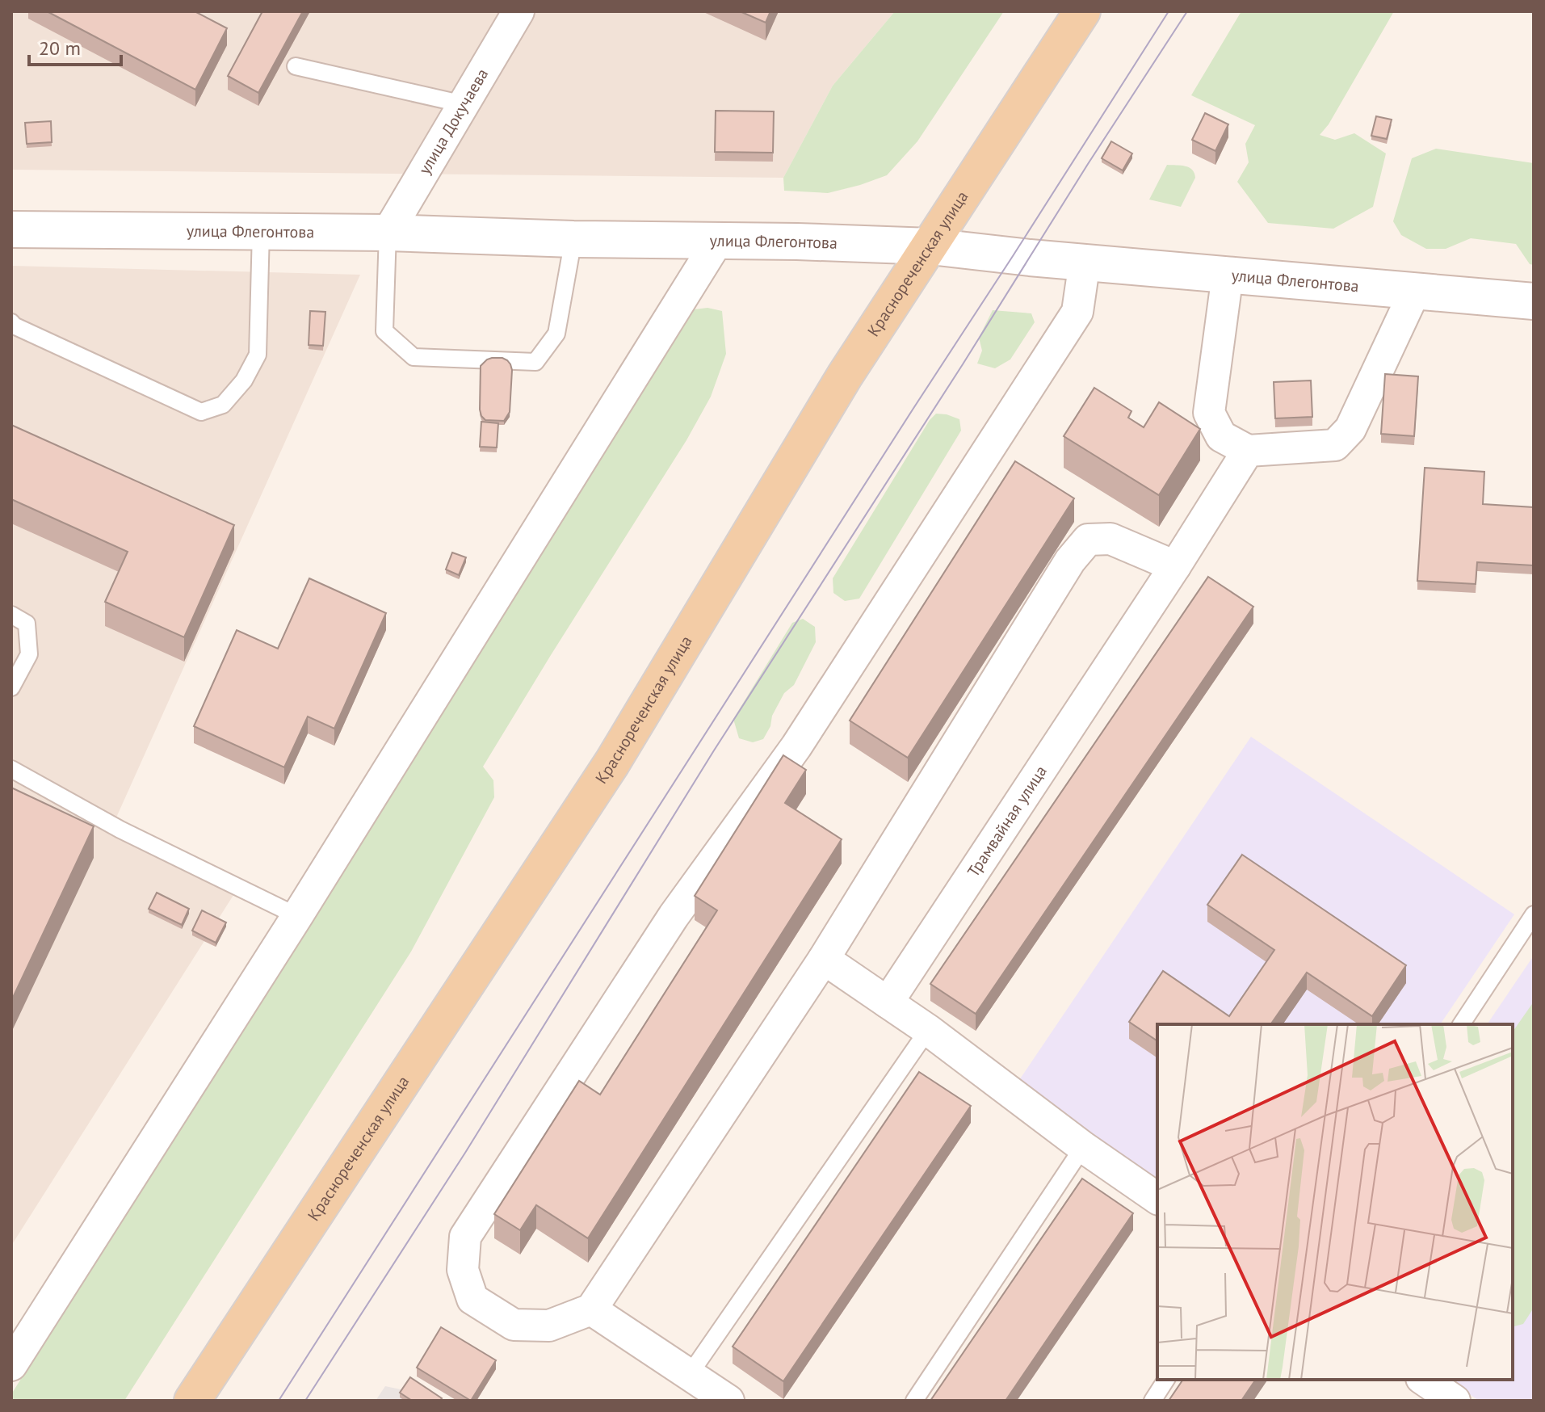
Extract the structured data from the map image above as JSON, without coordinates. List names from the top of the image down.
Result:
{
  "streets": {
    "main road": ["Краснореченская улица"],
    "street": ["улица Докучаева", "улица Флегонтова", "Трамвайная улица"]
  },
  "crossings": [
    ["улица Докучаева", "улица Флегонтова"],
    ["улица Флегонтова", "Краснореченская улица"]
  ],
  "scale_bar": "20 m"
}
